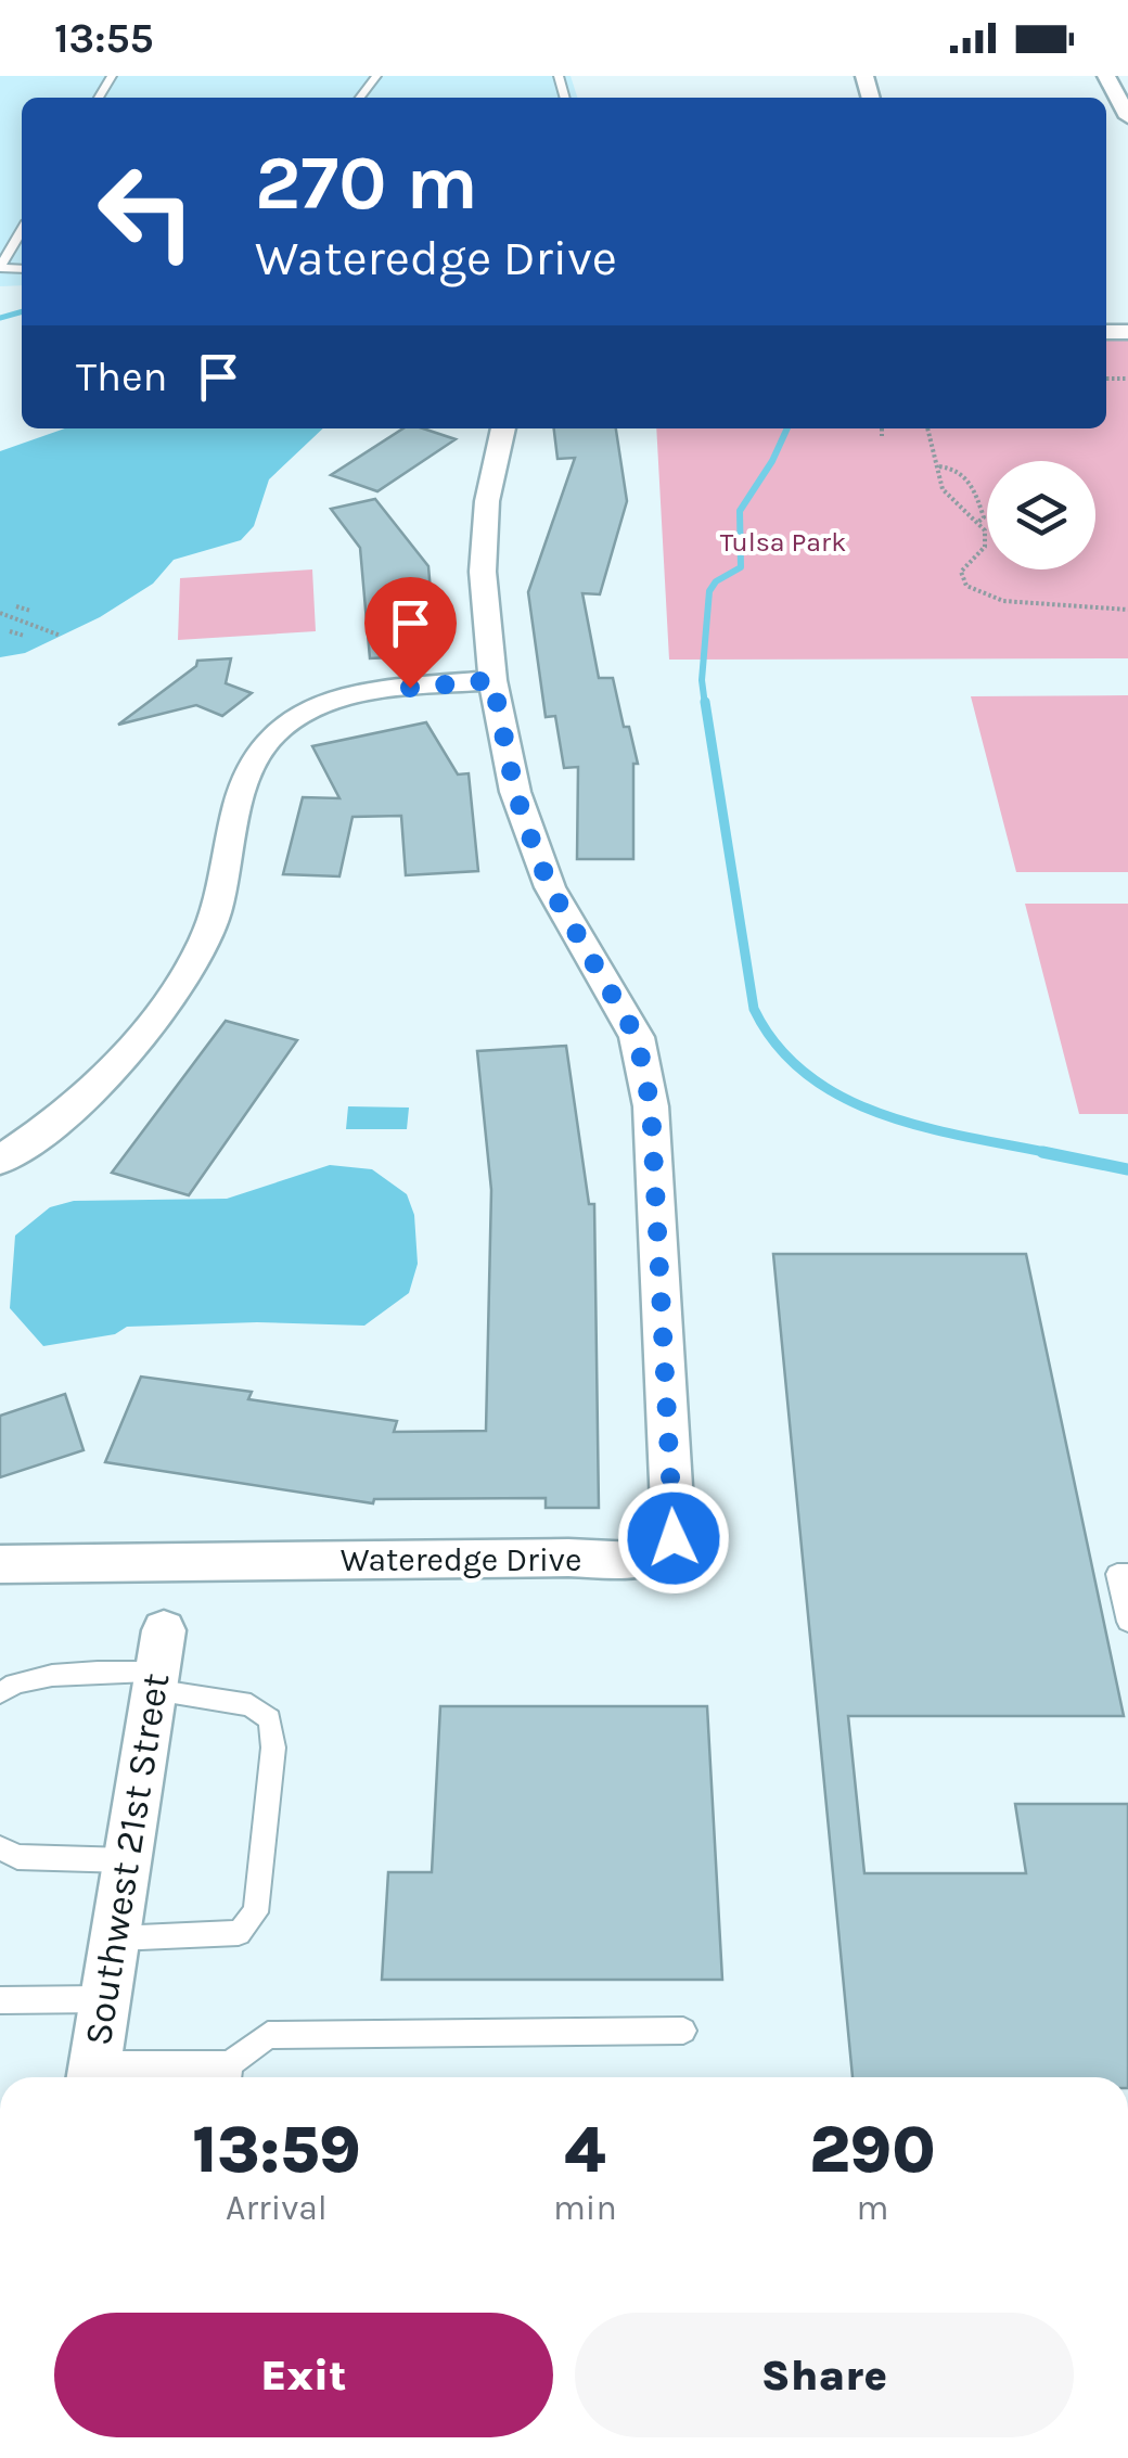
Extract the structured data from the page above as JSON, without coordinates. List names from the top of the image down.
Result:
{
  "streets": {
    "street": ["Wateredge Drive", "Southwest 21st Street"]
  },
  "parks": ["Tulsa Park"],
  "page": {
    "status": "13:55",
    "turn": ["270 m", "Wateredge Drive"],
    "then": "Then",
    "eta": [
      "13:59",
      "Arrival",
      "4",
      "min",
      "290",
      "m"
    ],
    "buttons": ["Exit", "Share"]
  }
}
